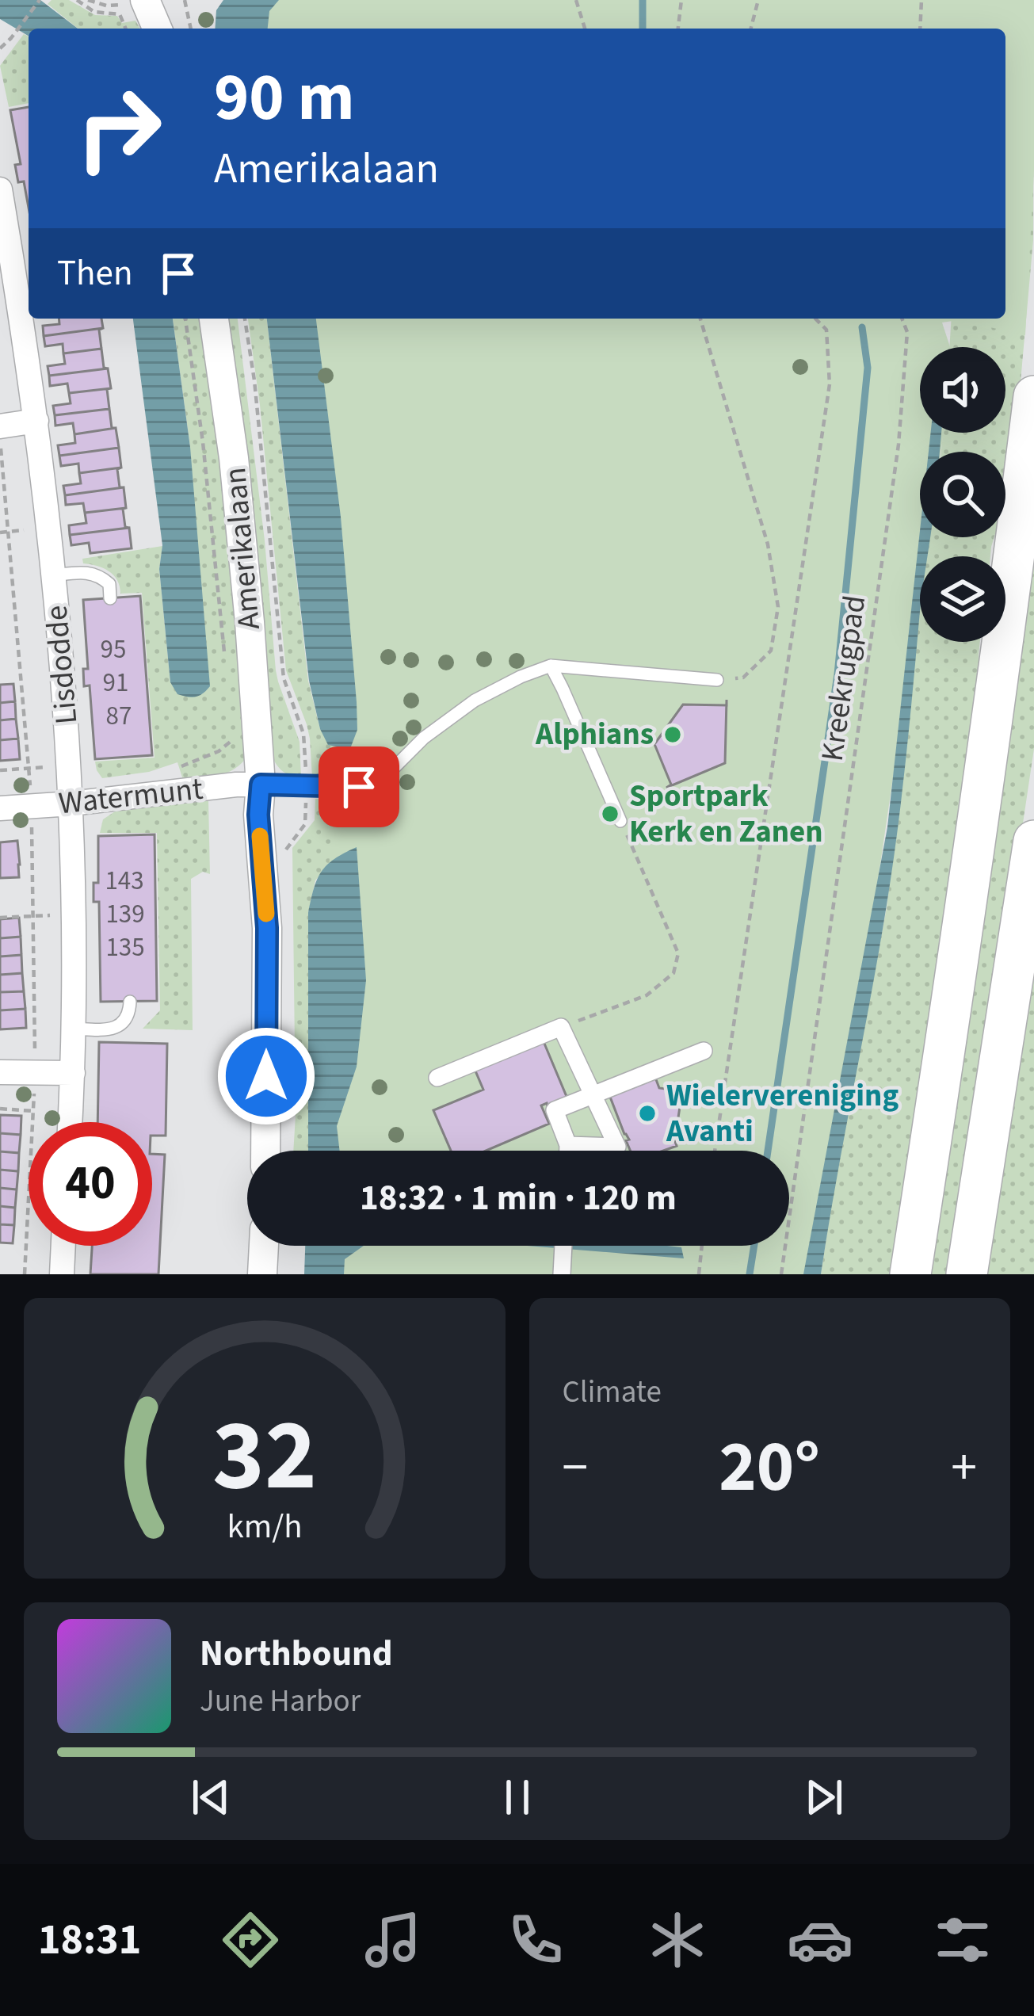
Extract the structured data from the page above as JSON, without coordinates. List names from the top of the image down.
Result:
{
  "streets": {
    "street": ["Amerikalaan", "Lisdodde", "Watermunt"],
    "path": ["Kreekrugpad"]
  },
  "crossings": [
    ["Amerikalaan", "Watermunt"],
    ["Lisdodde", "Watermunt"]
  ],
  "places": ["Alphians", "Sportpark Kerk en Zanen", "Wielervereniging Avanti"],
  "house_numbers": [
    "95",
    "91",
    "87",
    "143",
    "139",
    "135"
  ],
  "page": {
    "turn": ["90 m", "Amerikalaan"],
    "then": "Then",
    "limit": "40",
    "trip": "18:32 · 1 min · 120 m",
    "tile": "Climate",
    "heat": ["−", "20°", "+"],
    "song": ["Northbound", "June Harbor"],
    "tabs": "18:31",
    "gauge": ["32", "km/h"]
  }
}
